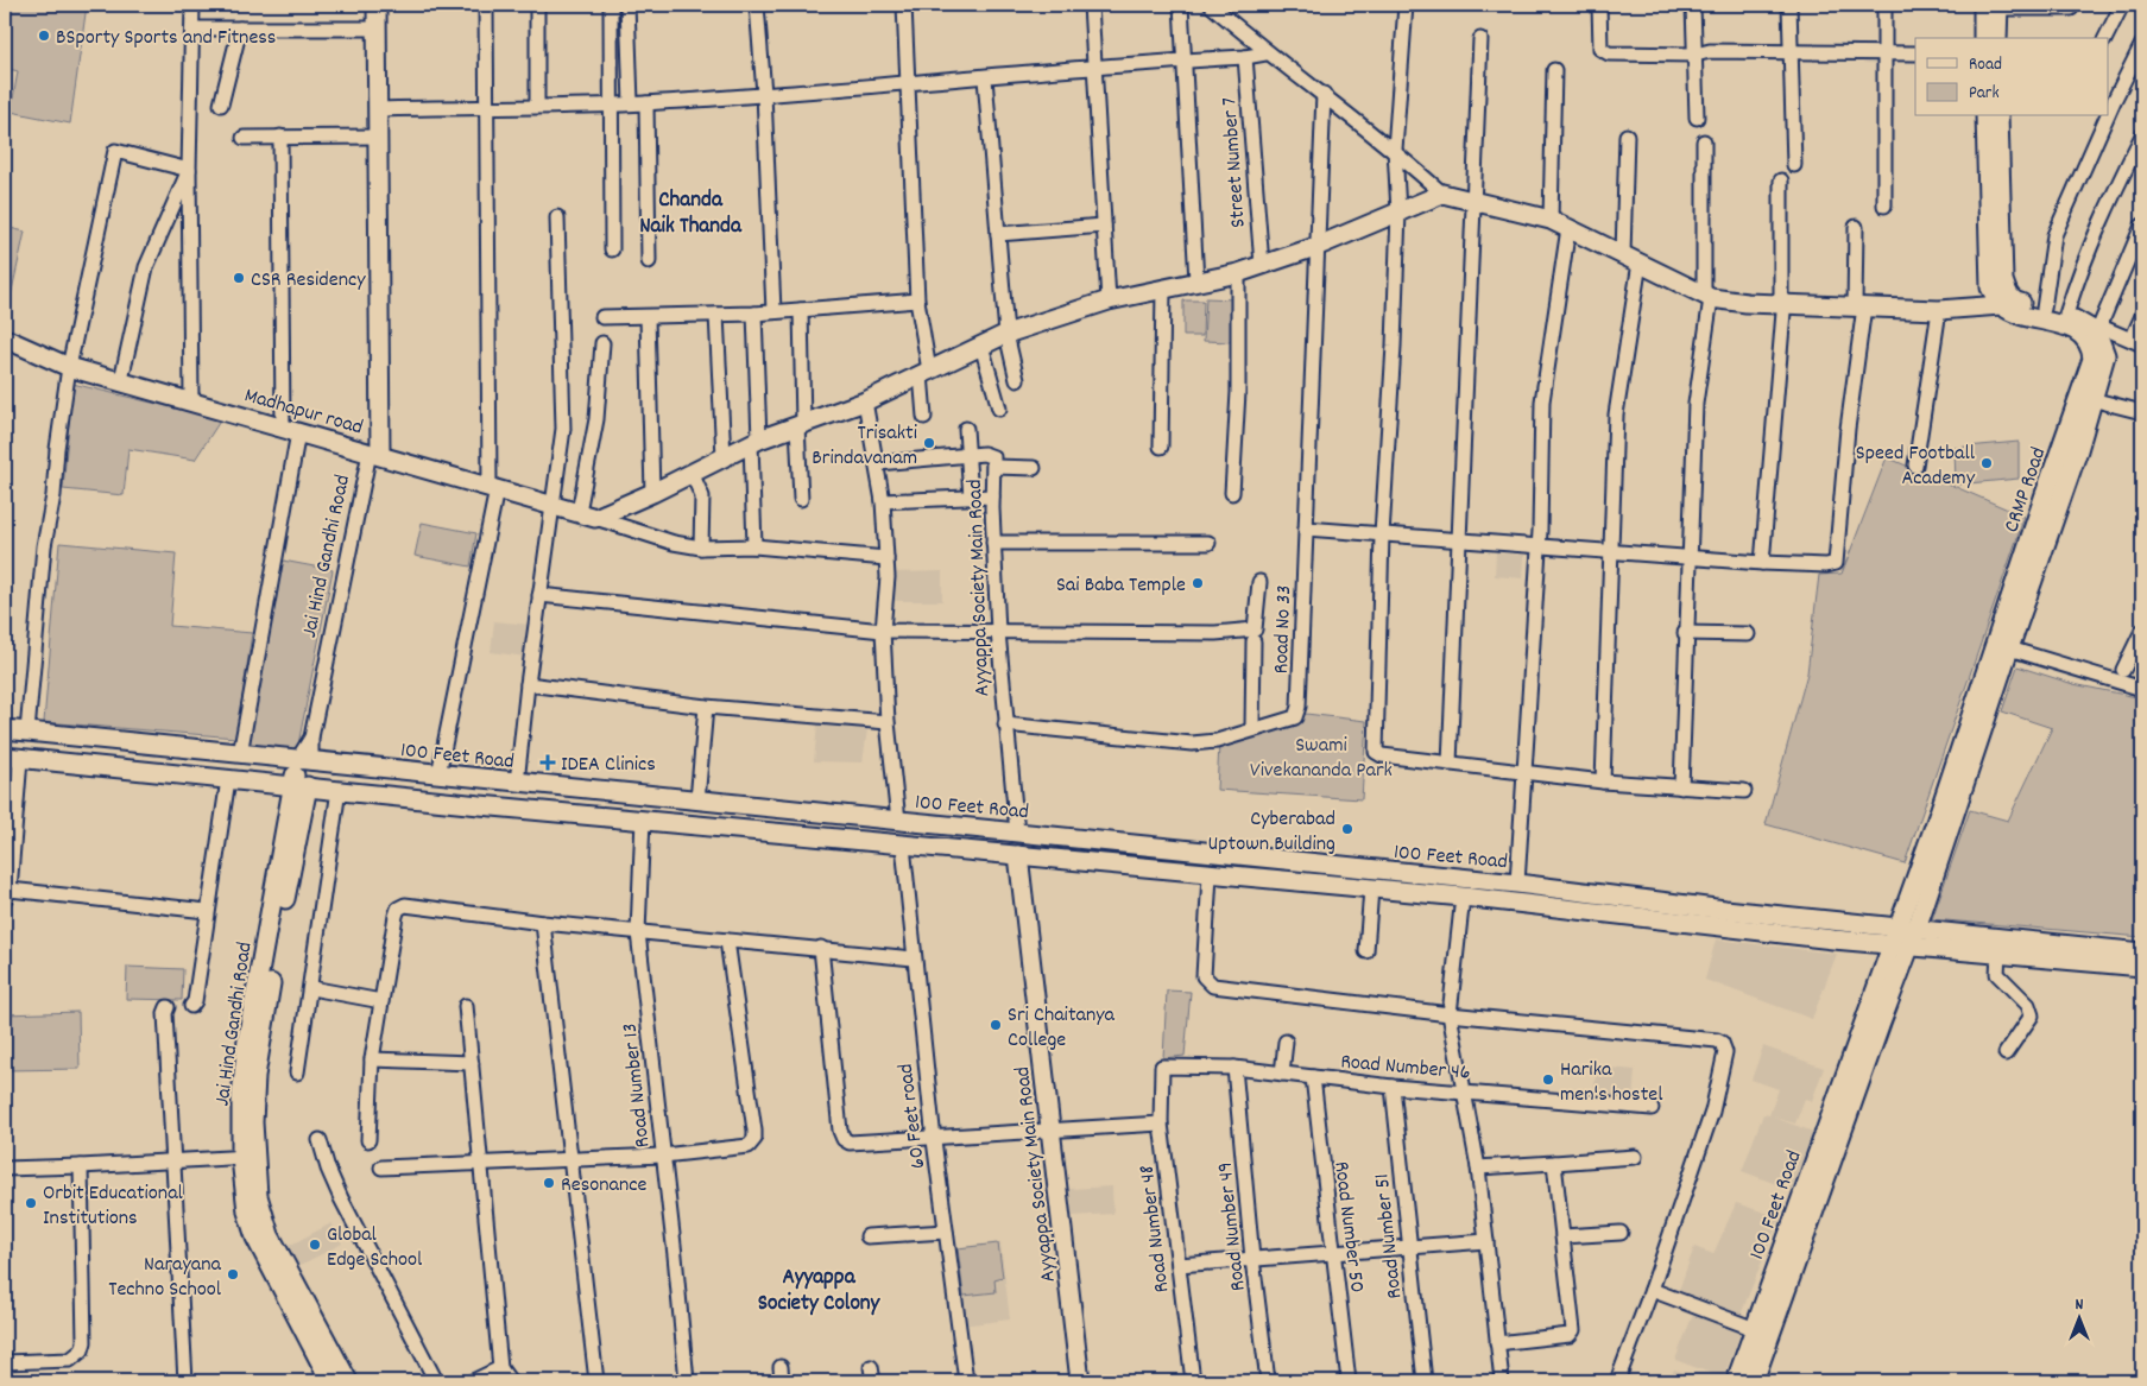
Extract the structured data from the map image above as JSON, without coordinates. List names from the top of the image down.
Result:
{
  "streets": {
    "main road": [
      "Madhapur road",
      "CRMP Road",
      "Jai Hind Gandhi Road",
      "Ayyappa Society Main Road",
      "100 Feet Road"
    ],
    "street": [
      "Street Number 7",
      "Road No 33",
      "Road Number 46",
      "Road Number 13",
      "60 Feet road",
      "Road Number 49",
      "Road Number 50",
      "Road Number 48",
      "Road Number 51"
    ]
  },
  "crossings": [
    ["Madhapur road", "Jai Hind Gandhi Road"],
    ["CRMP Road", "100 Feet Road"],
    ["Jai Hind Gandhi Road", "100 Feet Road"],
    ["Ayyappa Society Main Road", "Road No 33"],
    ["Ayyappa Society Main Road", "100 Feet Road"],
    ["100 Feet Road", "Road Number 13"],
    ["100 Feet Road", "60 Feet road"],
    ["Road Number 46", "Road Number 49"],
    ["Road Number 46", "Road Number 50"],
    ["Road Number 46", "Road Number 48"],
    ["Road Number 46", "Road Number 51"]
  ],
  "districts": ["Chanda Naik Thanda", "Ayyappa Society Colony"],
  "parks": ["Swami Vivekananda Park"],
  "places": {
    "other": [
      "BSporty Sports and Fitness",
      "CSR Residency",
      "Trisakti Brindavanam",
      "Speed Football Academy",
      "Sai Baba Temple",
      "Cyberabad Uptown Building",
      "Sri Chaitanya College",
      "Harika men's hostel",
      "Resonance",
      "Orbit Educational Institutions",
      "Global Edge School",
      "Narayana Techno School"
    ],
    "health": ["IDEA Clinics"]
  },
  "legend": ["Road", "Park"],
  "north": "top"
}
